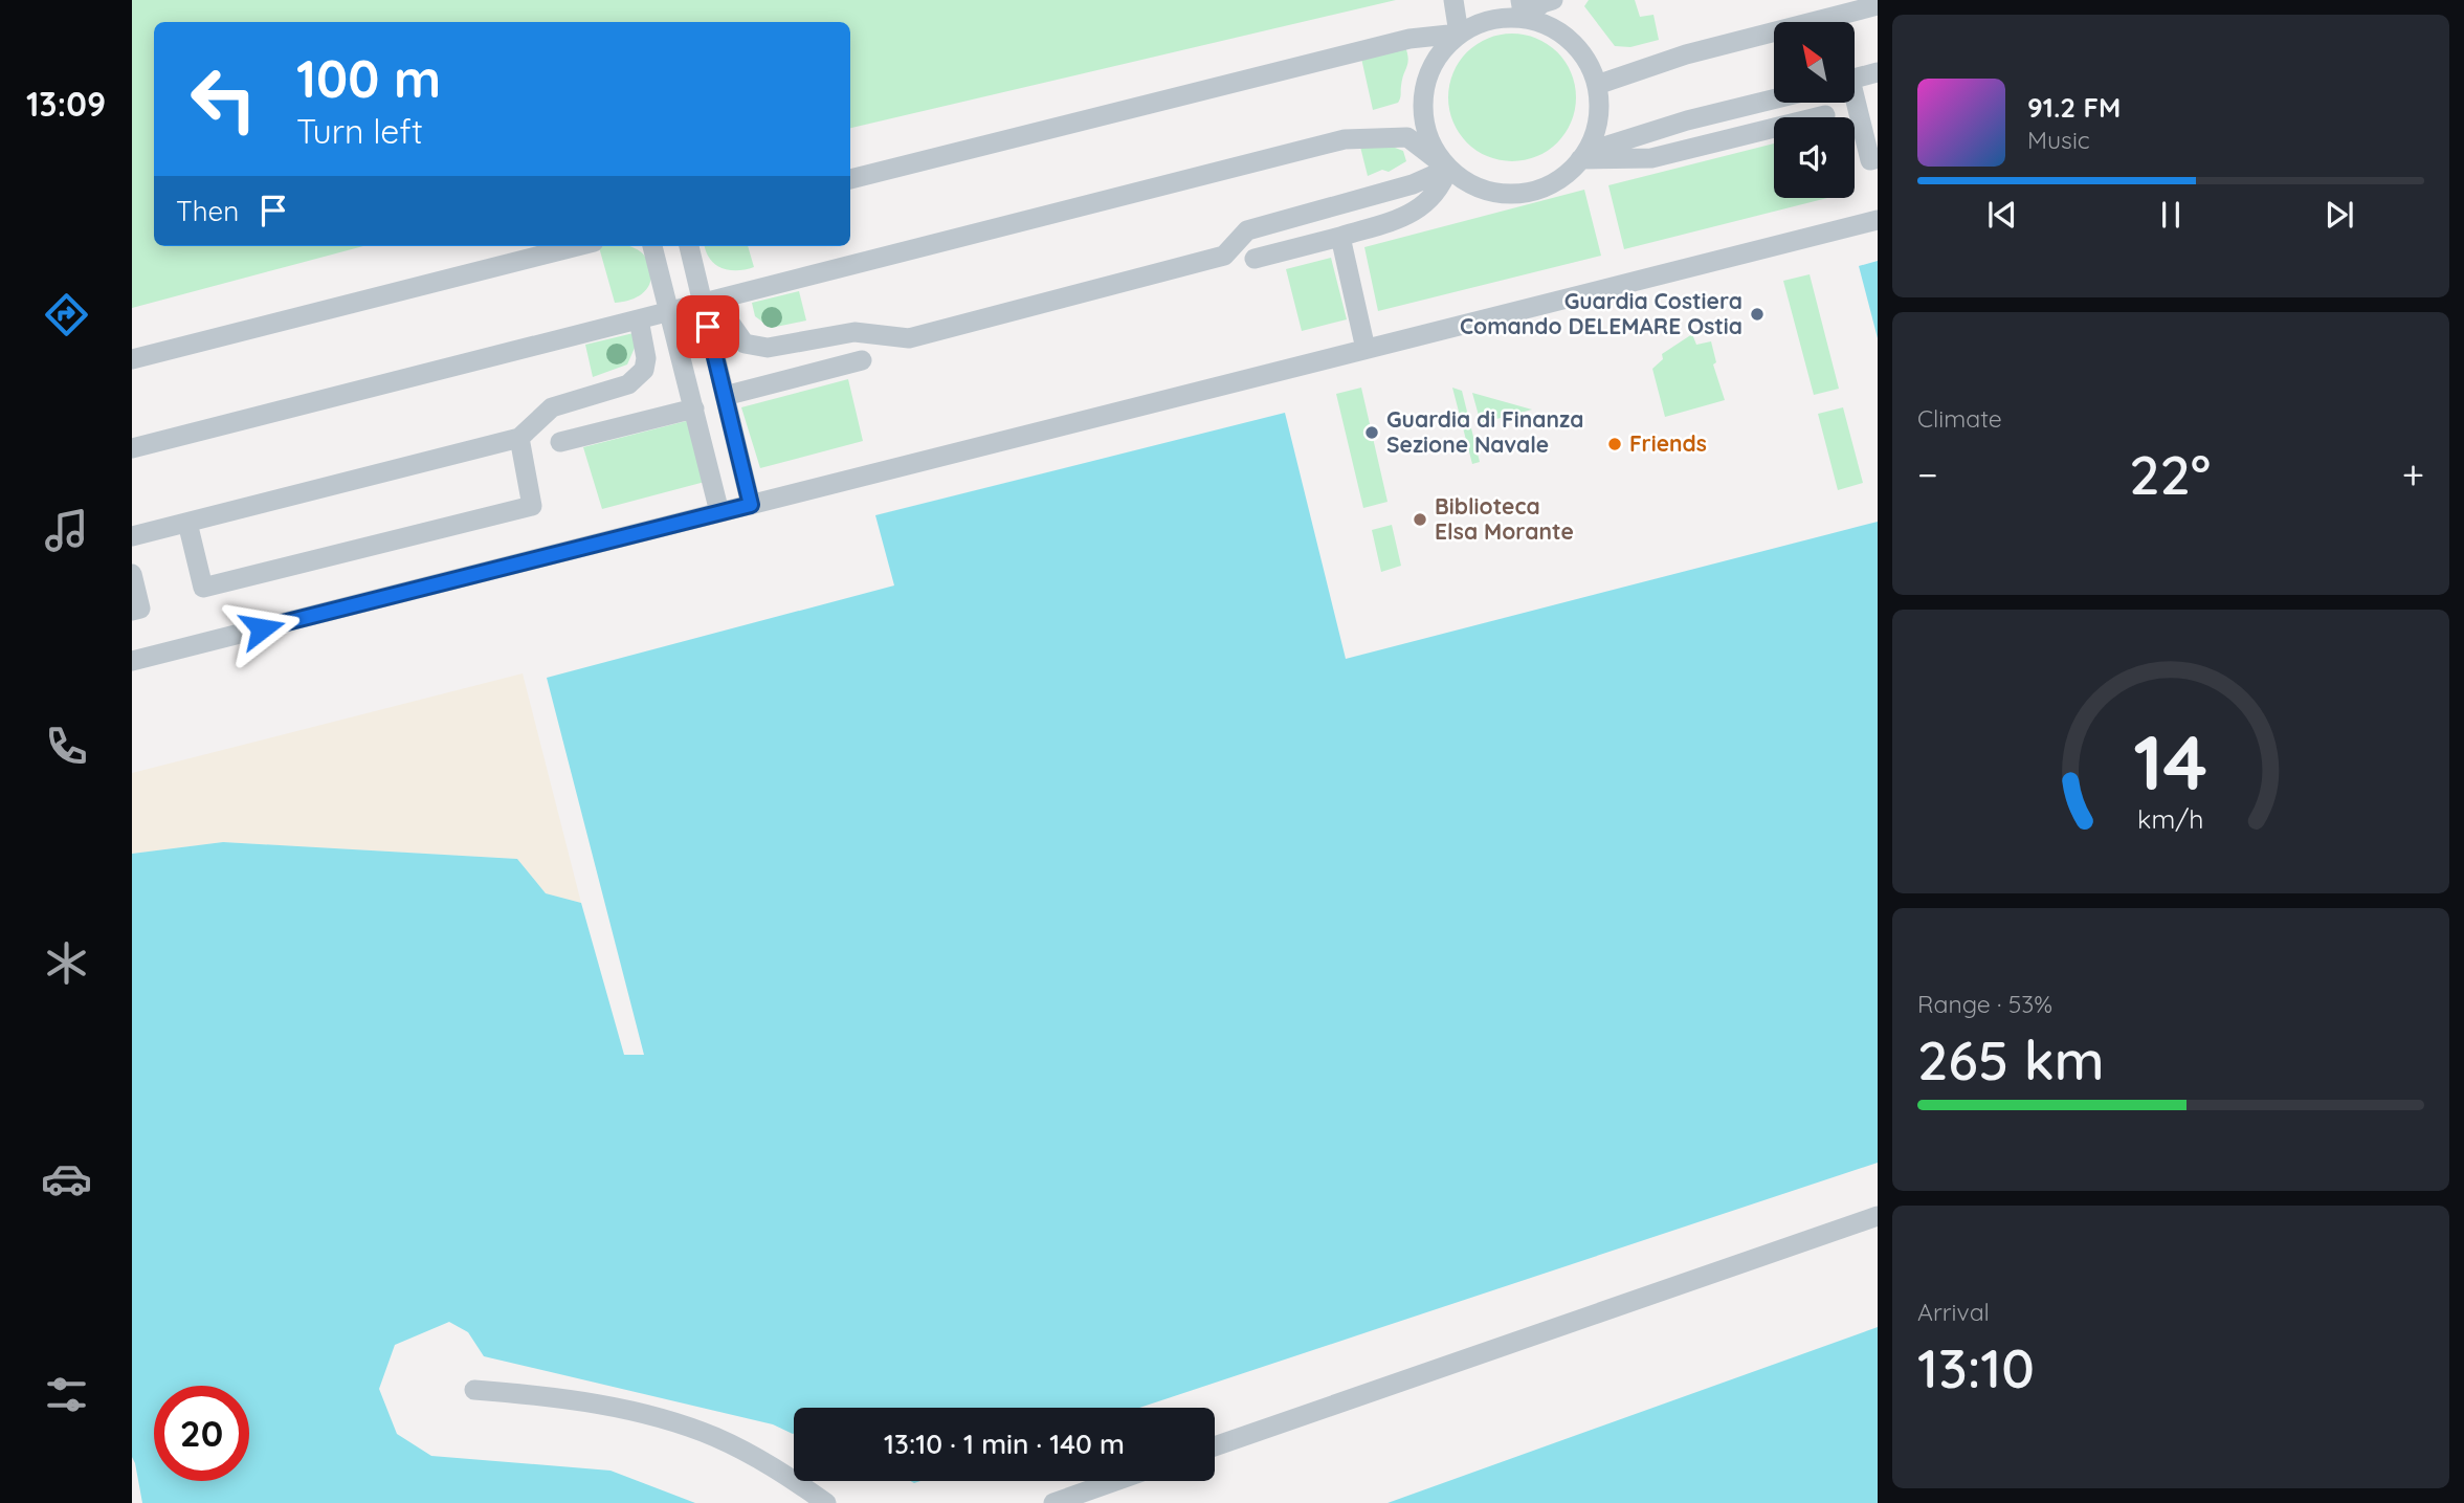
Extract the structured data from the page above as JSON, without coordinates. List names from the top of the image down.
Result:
{
  "places": [
    "Guardia Costiera Comando DELEMARE Ostia",
    "Guardia di Finanza Sezione Navale",
    "Friends",
    "Biblioteca Elsa Morante"
  ],
  "north": "top left",
  "page": {
    "tabs": "13:09",
    "turn": ["100 m", "Turn left"],
    "song": ["91.2 FM", "Music"],
    "then": "Then",
    "tile": [
      "Climate",
      ["Range · 53%", "265 km"],
      ["Arrival", "13:10"]
    ],
    "heat": ["−", "22°", "+"],
    "limit": "20",
    "trip": "13:10 · 1 min · 140 m",
    "gauge": ["14", "km/h"]
  }
}
